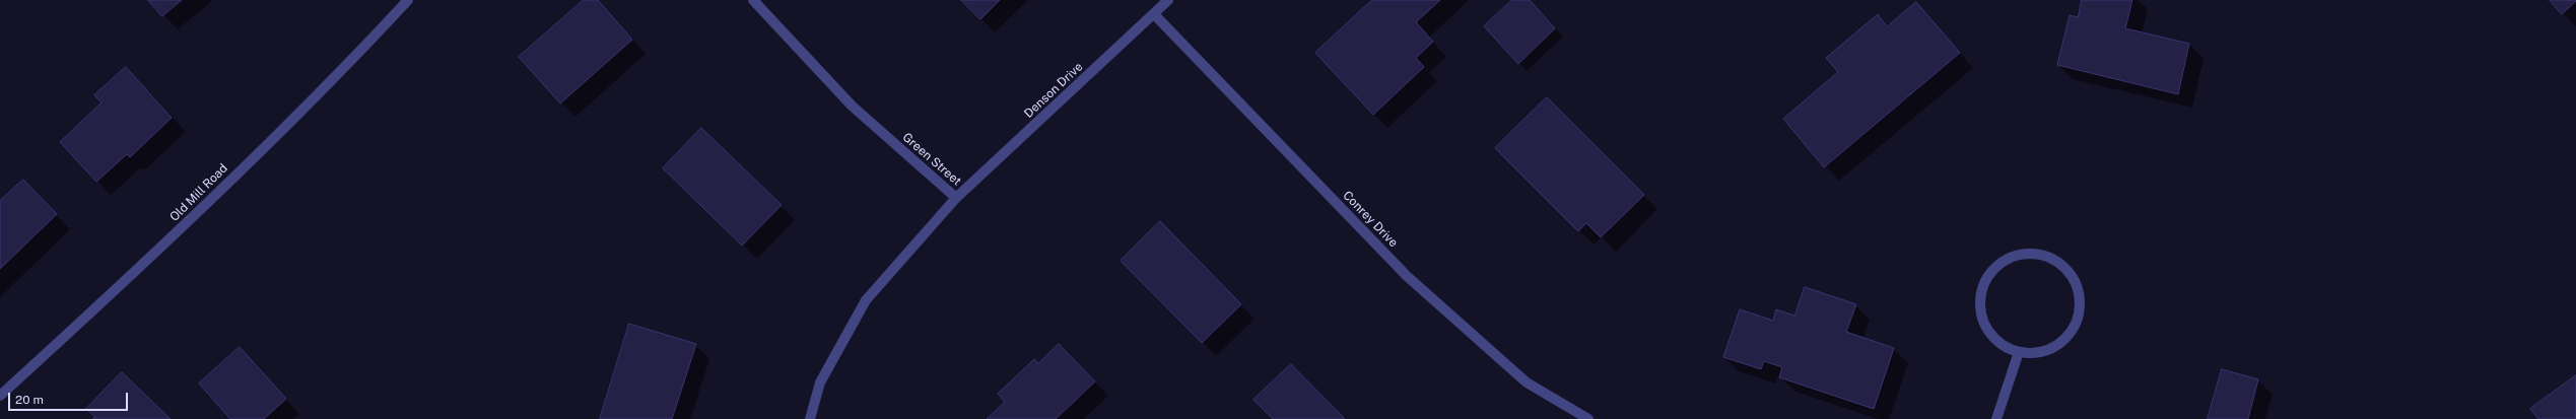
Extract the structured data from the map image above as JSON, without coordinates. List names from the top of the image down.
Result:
{
  "streets": {
    "street": [
      "Denson Drive",
      "Green Street",
      "Old Mill Road",
      "Conrey Drive"
    ]
  },
  "crossings": [
    ["Denson Drive", "Green Street"],
    ["Denson Drive", "Conrey Drive"]
  ],
  "scale_bar": "20 m"
}
